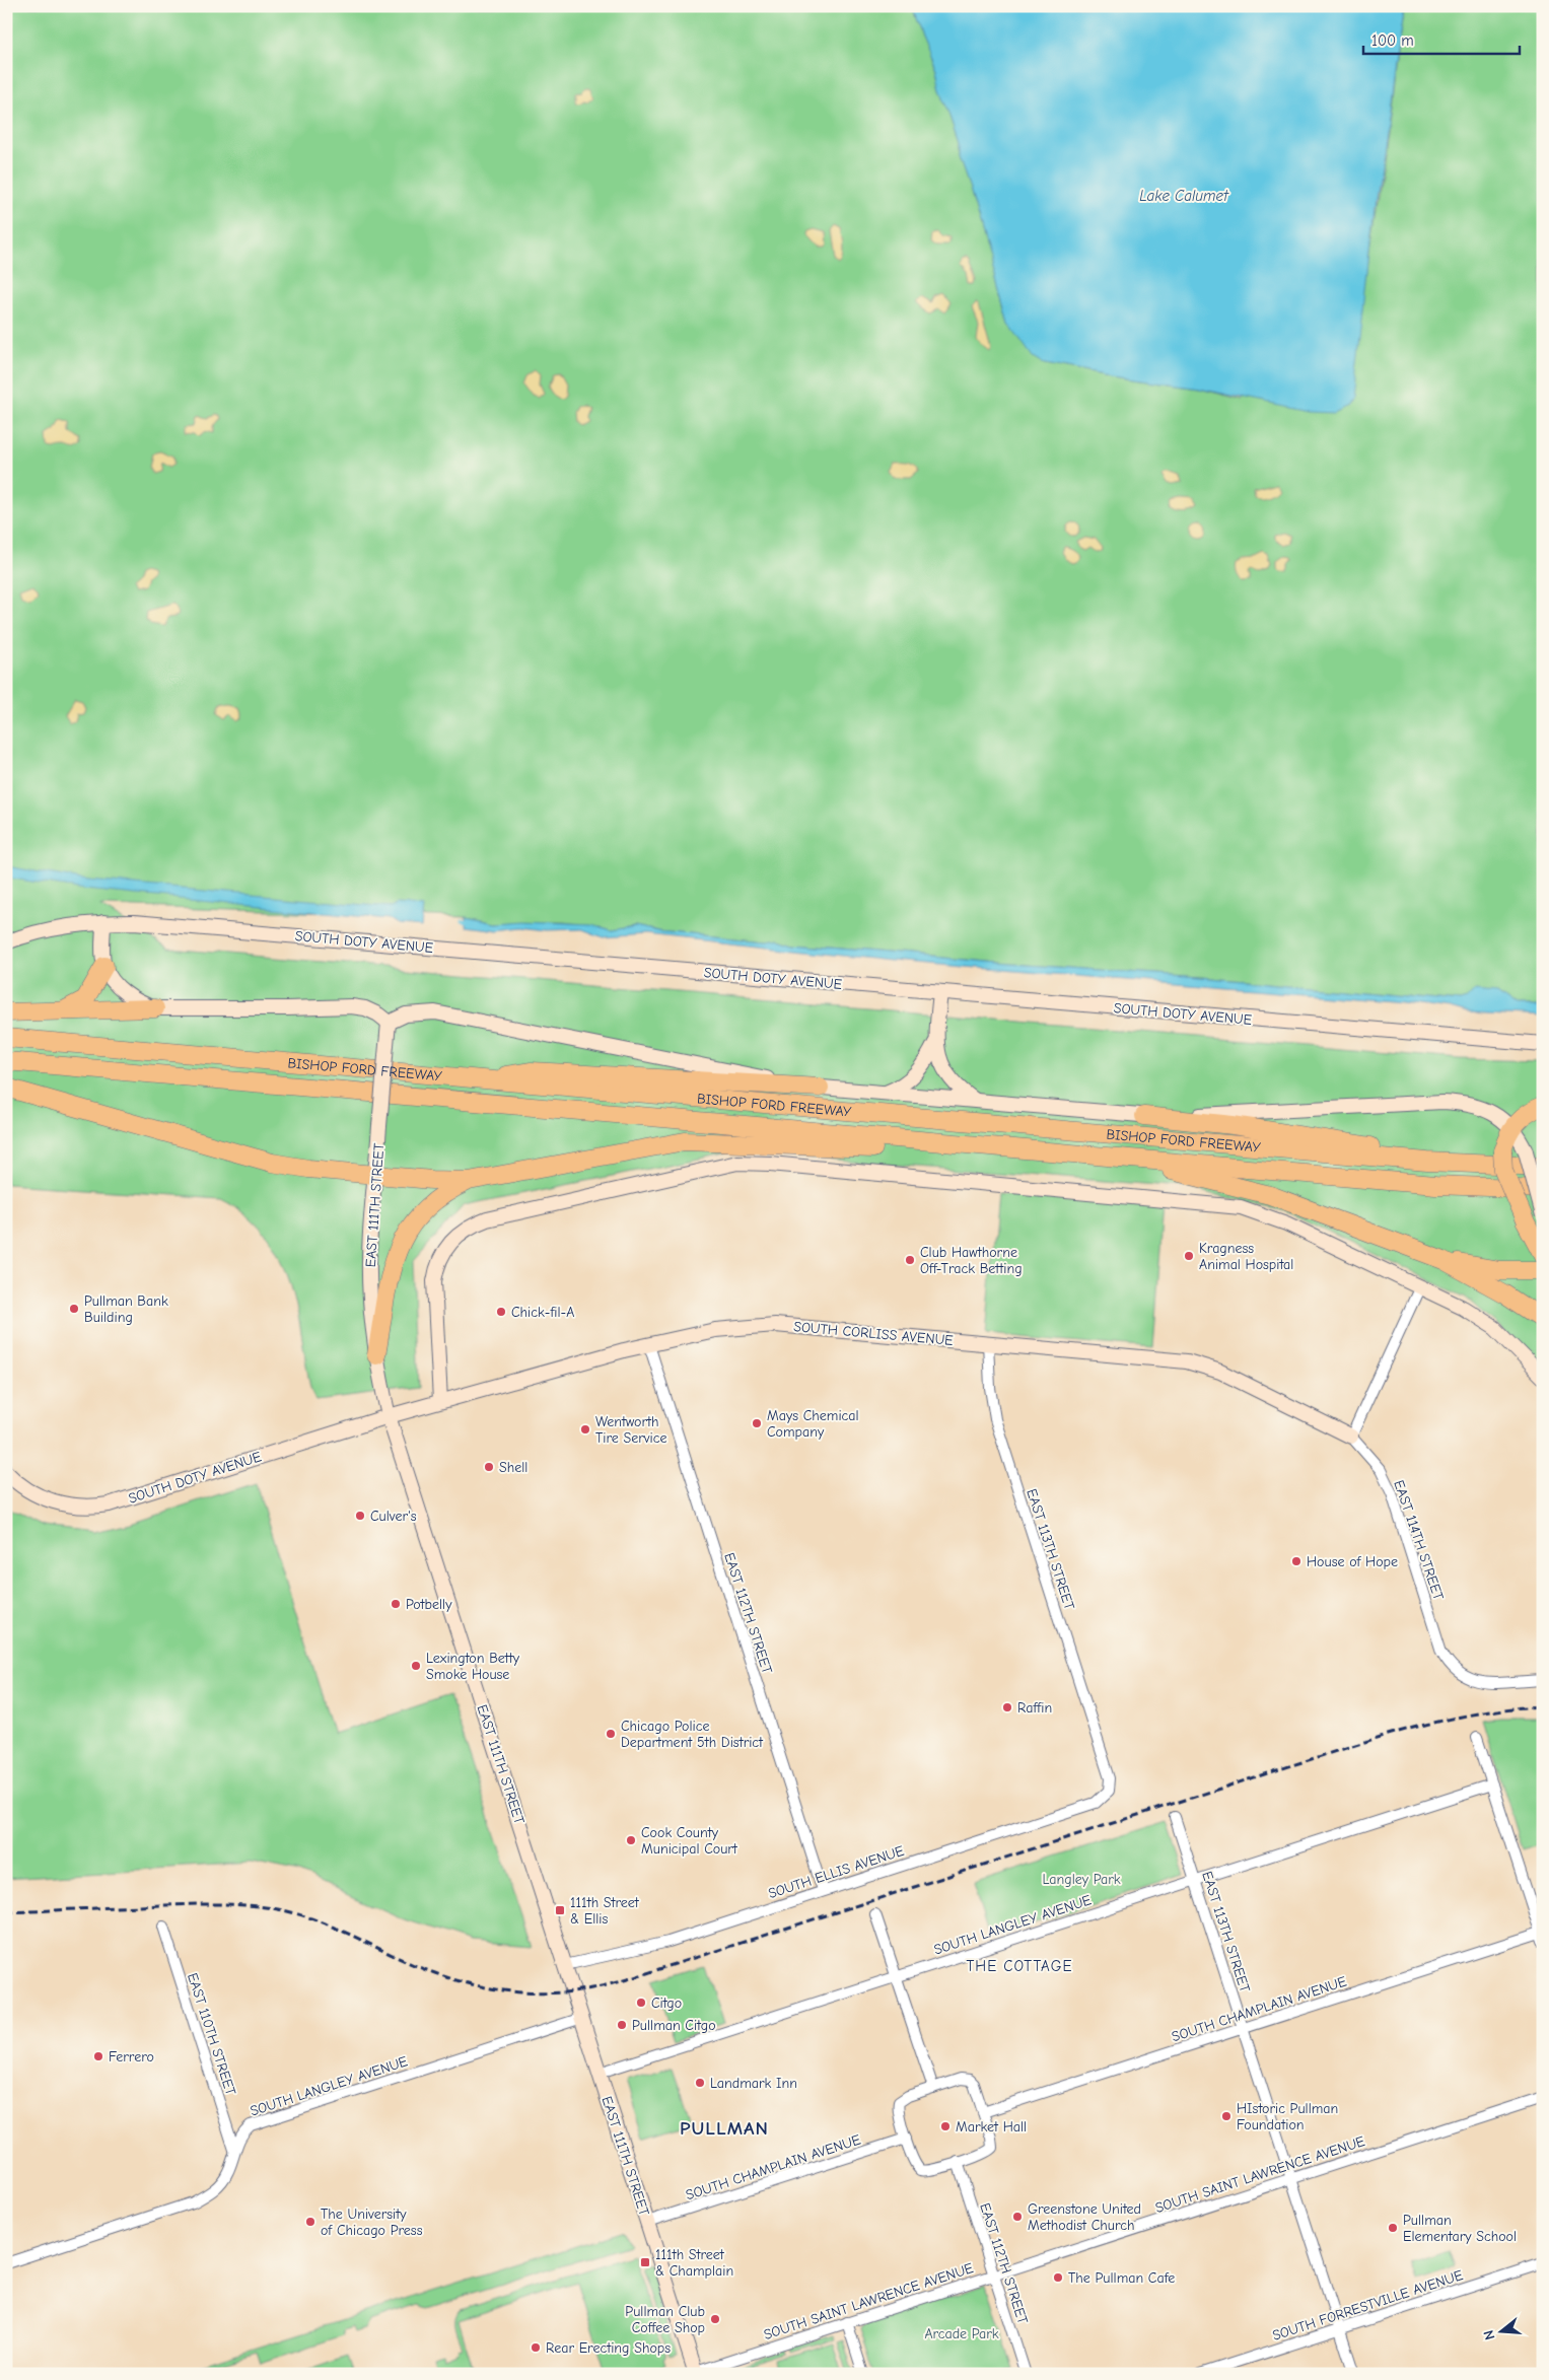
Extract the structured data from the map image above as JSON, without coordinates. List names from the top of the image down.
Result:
{
  "streets": {
    "highway": ["BISHOP FORD FREEWAY"],
    "street": [
      "SOUTH DOTY AVENUE",
      "EAST 111TH STREET",
      "SOUTH CORLISS AVENUE",
      "EAST 114TH STREET",
      "EAST 113TH STREET",
      "EAST 112TH STREET",
      "SOUTH ELLIS AVENUE",
      "SOUTH LANGLEY AVENUE",
      "SOUTH CHAMPLAIN AVENUE",
      "EAST 110TH STREET",
      "SOUTH SAINT LAWRENCE AVENUE",
      "SOUTH FORRESTVILLE AVENUE"
    ]
  },
  "crossings": [
    ["SOUTH DOTY AVENUE", "EAST 111TH STREET"],
    ["SOUTH DOTY AVENUE", "SOUTH CORLISS AVENUE"],
    ["EAST 111TH STREET", "SOUTH CORLISS AVENUE"],
    ["EAST 111TH STREET", "SOUTH ELLIS AVENUE"],
    ["EAST 111TH STREET", "SOUTH LANGLEY AVENUE"],
    ["EAST 111TH STREET", "SOUTH CHAMPLAIN AVENUE"],
    ["EAST 111TH STREET", "SOUTH SAINT LAWRENCE AVENUE"],
    ["SOUTH CORLISS AVENUE", "EAST 114TH STREET"],
    ["SOUTH CORLISS AVENUE", "EAST 113TH STREET"],
    ["SOUTH CORLISS AVENUE", "EAST 112TH STREET"],
    ["EAST 113TH STREET", "SOUTH ELLIS AVENUE"],
    ["EAST 113TH STREET", "SOUTH LANGLEY AVENUE"],
    ["EAST 113TH STREET", "SOUTH CHAMPLAIN AVENUE"],
    ["EAST 113TH STREET", "SOUTH SAINT LAWRENCE AVENUE"],
    ["EAST 113TH STREET", "SOUTH FORRESTVILLE AVENUE"],
    ["EAST 112TH STREET", "SOUTH ELLIS AVENUE"],
    ["EAST 112TH STREET", "SOUTH CHAMPLAIN AVENUE"],
    ["EAST 112TH STREET", "SOUTH SAINT LAWRENCE AVENUE"],
    ["SOUTH LANGLEY AVENUE", "EAST 110TH STREET"]
  ],
  "districts": ["THE COTTAGE", "PULLMAN"],
  "water": ["Lake Calumet"],
  "parks": ["Langley Park", "Arcade Park"],
  "places": {
    "other": [
      "Kragness Animal Hospital",
      "Club Hawthorne Off-Track Betting",
      "Pullman Bank Building",
      "Chick-fil-A",
      "Mays Chemical Company",
      "Wentworth Tire Service",
      "Shell",
      "Culver's",
      "House of Hope",
      "Potbelly",
      "Lexington Betty Smoke House",
      "Raffin",
      "Chicago Police Department 5th District",
      "Cook County Municipal Court",
      "Citgo",
      "Pullman Citgo",
      "Ferrero",
      "Landmark Inn",
      "HIstoric Pullman Foundation",
      "Market Hall",
      "Greenstone United Methodist Church",
      "The University of Chicago Press",
      "Pullman Elementary School",
      "The Pullman Cafe",
      "Pullman Club Coffee Shop",
      "Rear Erecting Shops"
    ],
    "transit": ["111th Street & Ellis", "111th Street & Champlain"]
  },
  "scale_bar": "100 m",
  "north": "left"
}
